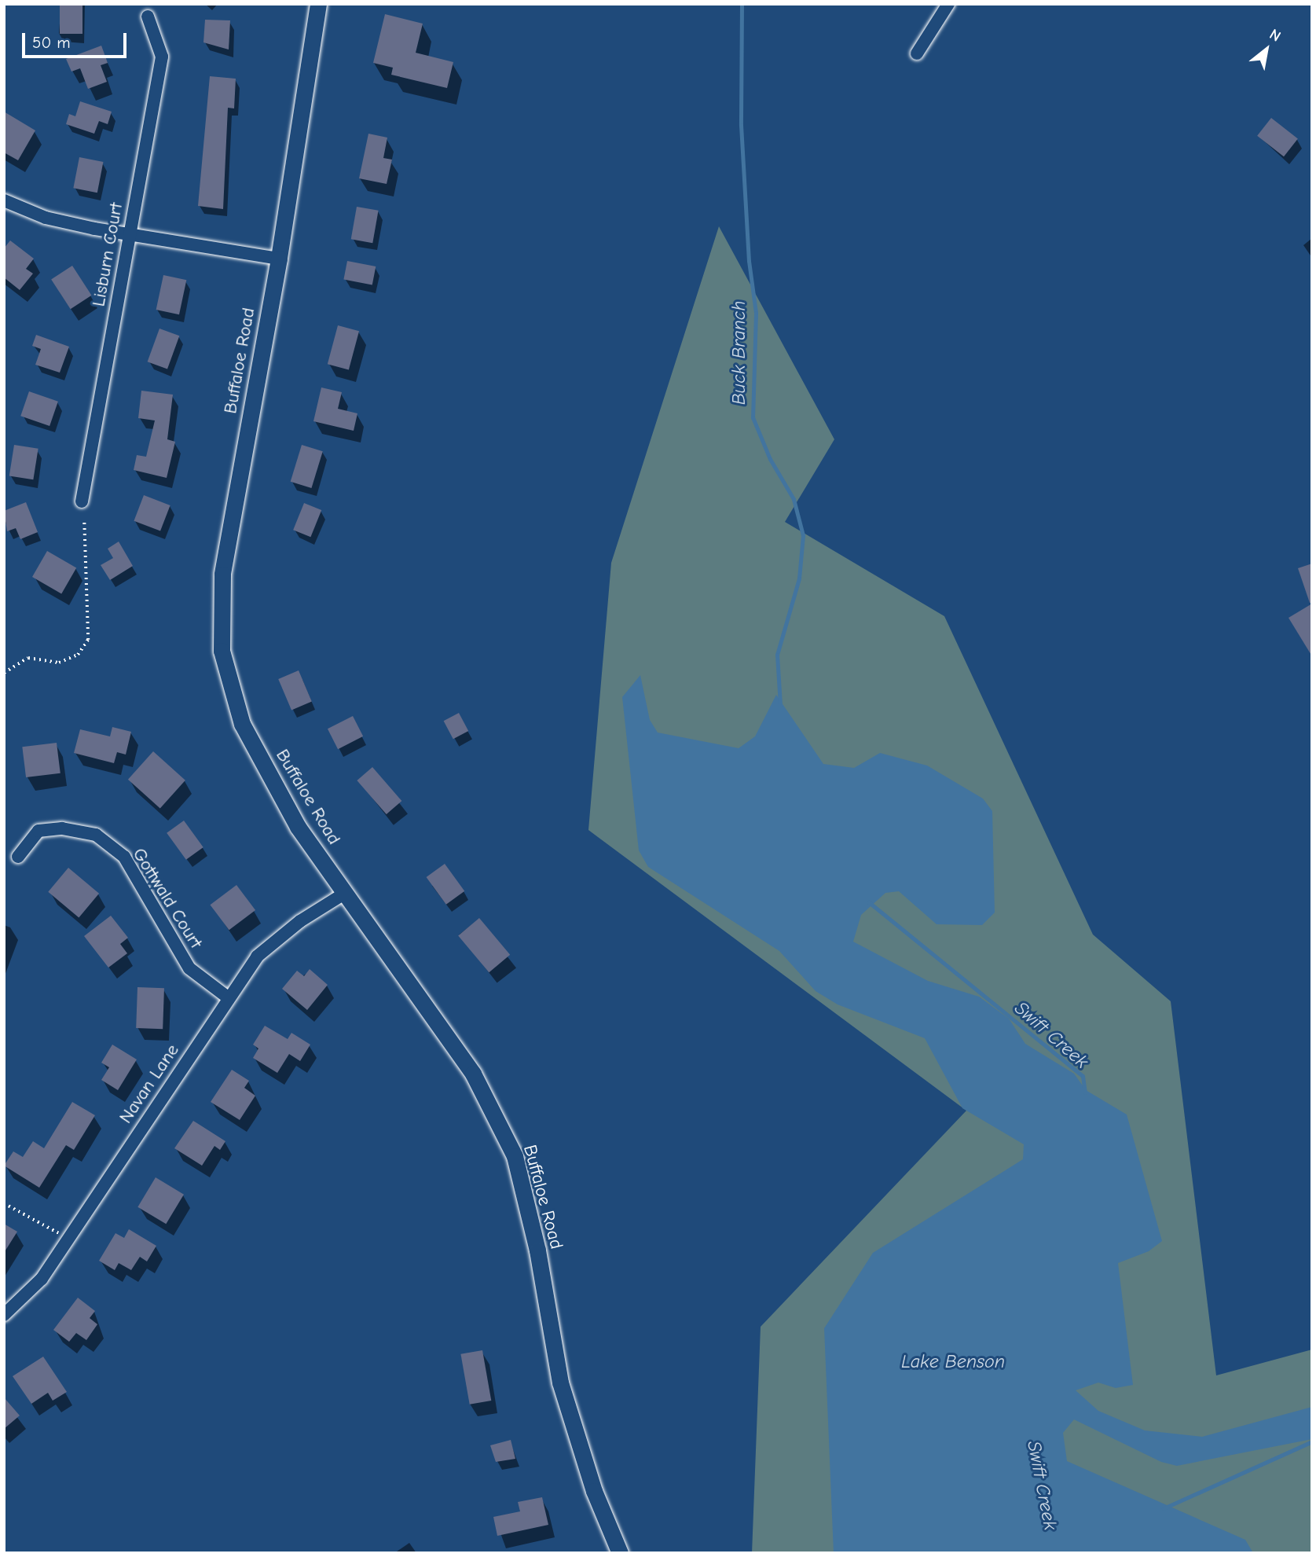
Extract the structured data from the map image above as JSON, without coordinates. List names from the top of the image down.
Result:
{
  "streets": {
    "street": [
      "Lisburn Court",
      "Buffaloe Road",
      "Gottwald Court",
      "Navan Lane"
    ]
  },
  "crossings": [
    ["Buffaloe Road", "Navan Lane"],
    ["Gottwald Court", "Navan Lane"]
  ],
  "water": ["Buck Branch", "Swift Creek", "Lake Benson"],
  "scale_bar": "50 m",
  "north": "top right"
}
